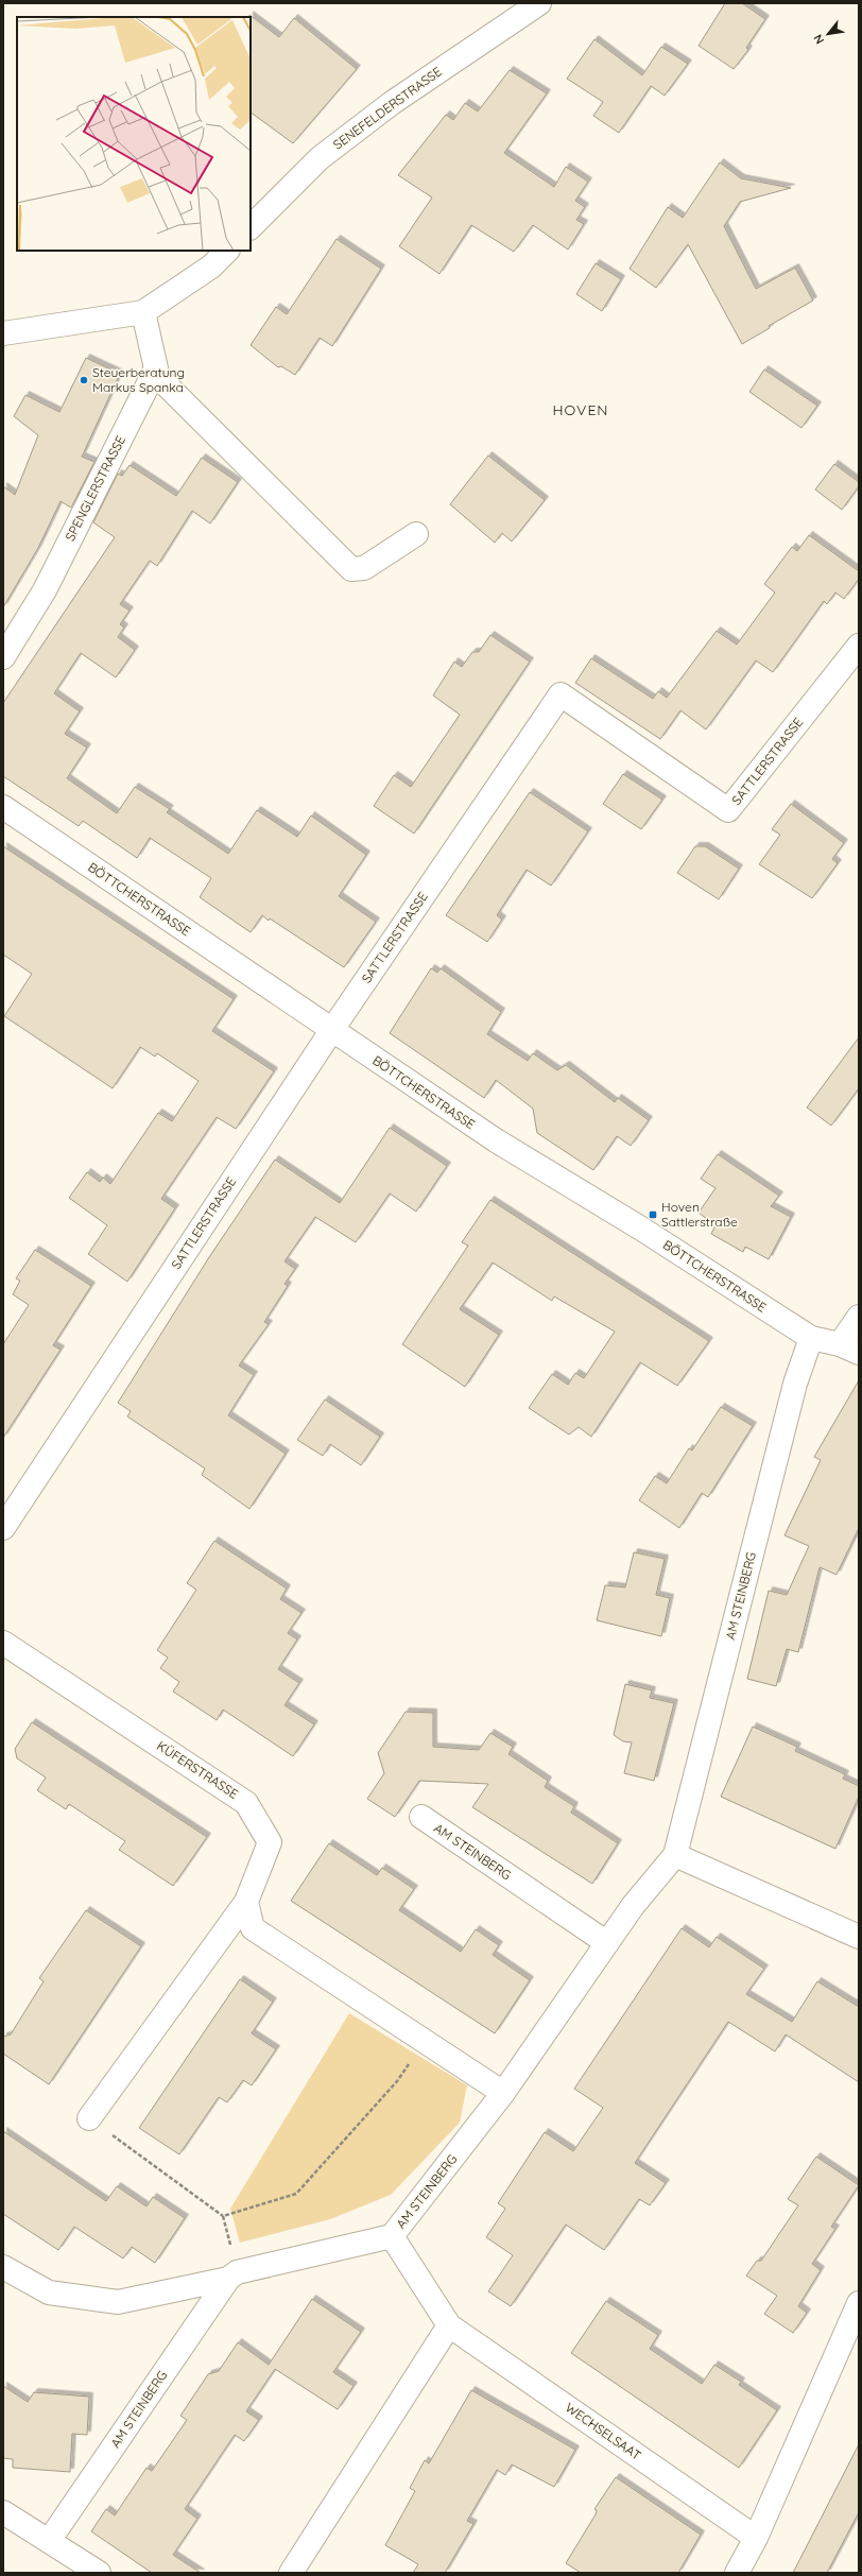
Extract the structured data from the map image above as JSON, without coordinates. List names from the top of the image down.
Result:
{
  "streets": {
    "street": [
      "SENEFELDERSTRASSE",
      "SPENGLERSTRASSE",
      "SATTLERSTRASSE",
      "BÖTTCHERSTRASSE",
      "AM STEINBERG",
      "KÜFERSTRASSE",
      "WECHSELSAAT"
    ]
  },
  "crossings": [
    ["SATTLERSTRASSE", "BÖTTCHERSTRASSE"],
    ["BÖTTCHERSTRASSE", "AM STEINBERG"],
    ["AM STEINBERG", "WECHSELSAAT"]
  ],
  "districts": ["HOVEN"],
  "places": {
    "other": ["Steuerberatung Markus Spanka"],
    "transit": ["Hoven Sattlerstraße"]
  },
  "north": "bottom left"
}
